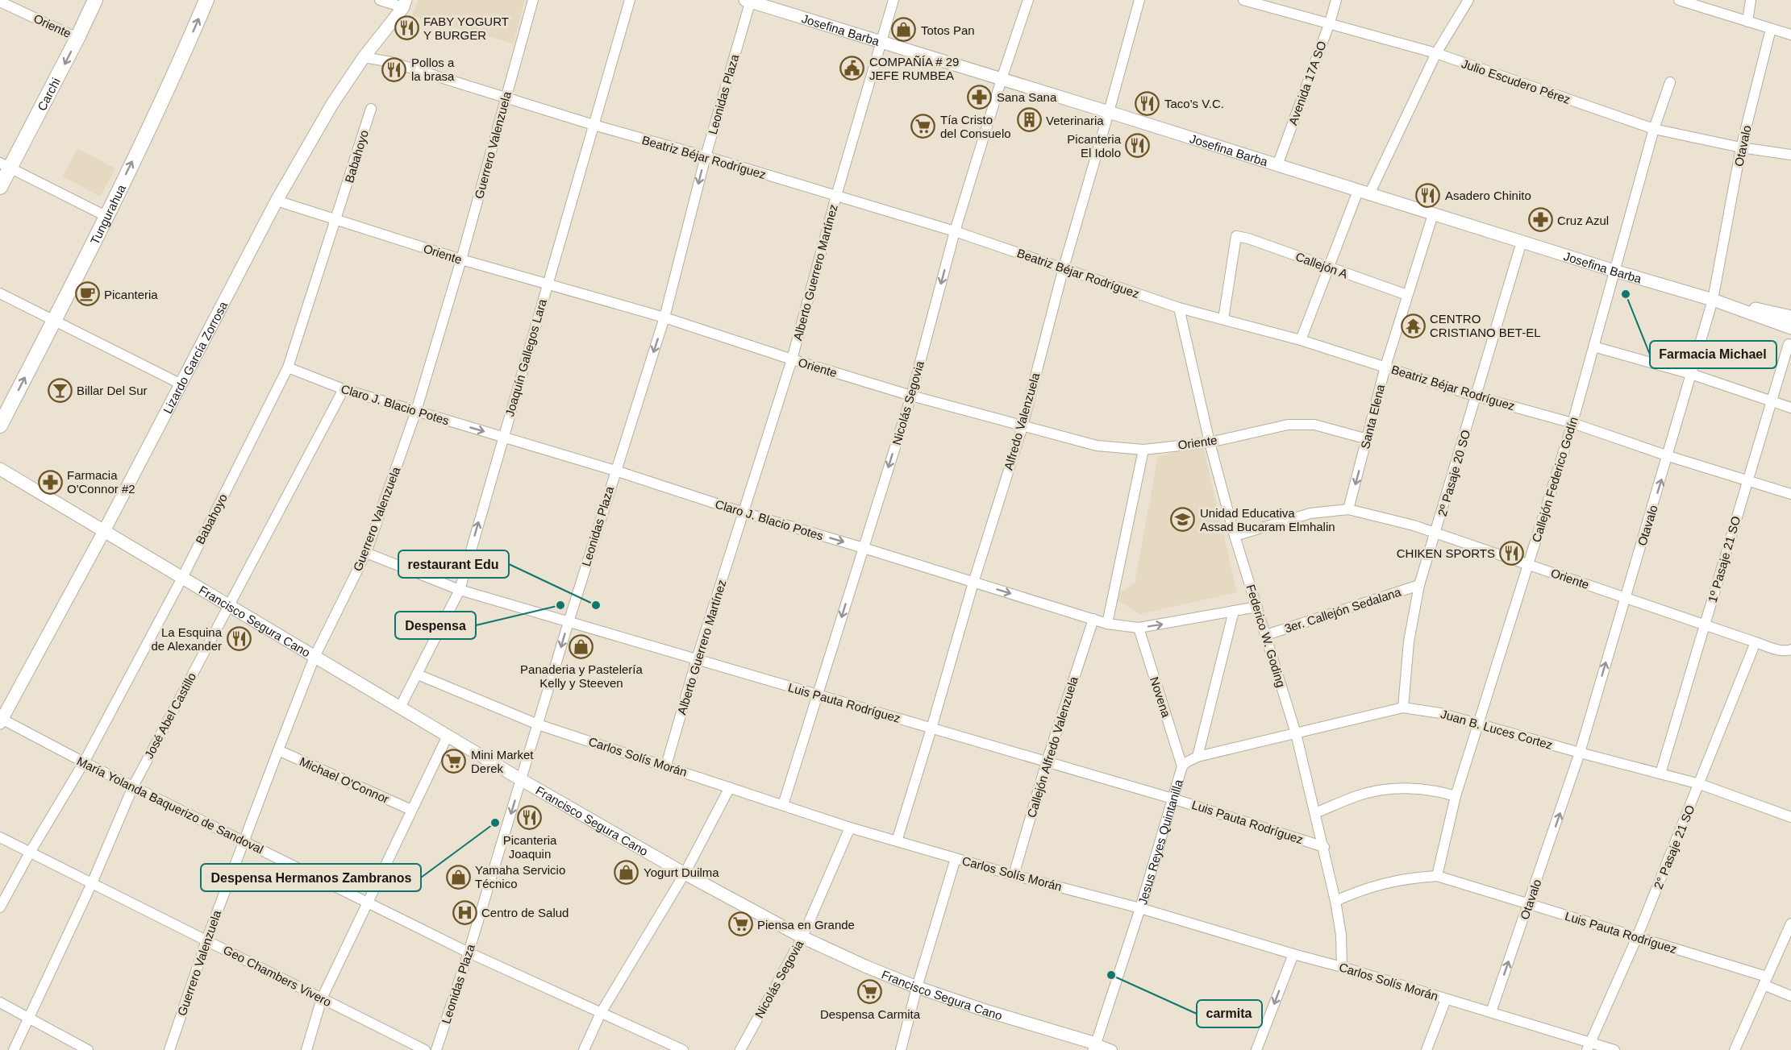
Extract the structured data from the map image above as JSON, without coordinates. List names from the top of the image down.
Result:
{
  "streets": {
    "main road": ["Carchi", "Tungurahua"],
    "street": [
      "Oriente",
      "Josefina Barba",
      "Julio Escudero Pérez",
      "Avenida 17A SO",
      "Leonidas Plaza",
      "Guerrero Valenzuela",
      "Otavalo",
      "Babahoyo",
      "Beatriz Béjar Rodríguez",
      "Callejón A",
      "Alberto Guerrero Martínez",
      "Lizardo García Zorrosa",
      "Joaquín Gallegos Lara",
      "Nicolás Segovia",
      "Claro J. Blacio Potes",
      "Santa Elena",
      "Alfredo Valenzuela",
      "2º Pasaje 20 SO",
      "Callejón Federico Godín",
      "1º Pasaje 21 SO",
      "3er. Callejón Sedalana",
      "Francisco Segura Cano",
      "Federico W. Goding",
      "Novena",
      "Luis Pauta Rodríguez",
      "José Abel Castillo",
      "Juan B. Luces Cortez",
      "Callejón Alfredo Valenzuela",
      "Carlos Solís Morán",
      "Michael O'Connor",
      "María Yolanda Baquerizo de Sandoval",
      "Jesus Reyes Quintanilla",
      "2° Pasaje 21 SO",
      "Geo Chambers Vivero"
    ]
  },
  "crossings": [
    ["Oriente", "Carchi"],
    ["Oriente", "Leonidas Plaza"],
    ["Oriente", "Guerrero Valenzuela"],
    ["Oriente", "Otavalo"],
    ["Oriente", "Babahoyo"],
    ["Oriente", "Alberto Guerrero Martínez"],
    ["Oriente", "Lizardo García Zorrosa"],
    ["Oriente", "Joaquín Gallegos Lara"],
    ["Oriente", "Nicolás Segovia"],
    ["Oriente", "Santa Elena"],
    ["Oriente", "Alfredo Valenzuela"],
    ["Oriente", "2º Pasaje 20 SO"],
    ["Oriente", "Callejón Federico Godín"],
    ["Oriente", "1º Pasaje 21 SO"],
    ["Oriente", "Federico W. Goding"],
    ["Oriente", "2° Pasaje 21 SO"],
    ["Josefina Barba", "Avenida 17A SO"],
    ["Josefina Barba", "Leonidas Plaza"],
    ["Josefina Barba", "Otavalo"],
    ["Josefina Barba", "Alberto Guerrero Martínez"],
    ["Josefina Barba", "Nicolás Segovia"],
    ["Josefina Barba", "Santa Elena"],
    ["Josefina Barba", "Alfredo Valenzuela"],
    ["Josefina Barba", "2º Pasaje 20 SO"],
    ["Josefina Barba", "Callejón Federico Godín"],
    ["Julio Escudero Pérez", "Avenida 17A SO"],
    ["Julio Escudero Pérez", "Otavalo"],
    ["Julio Escudero Pérez", "Callejón Federico Godín"],
    ["Leonidas Plaza", "Beatriz Béjar Rodríguez"],
    ["Leonidas Plaza", "Claro J. Blacio Potes"],
    ["Leonidas Plaza", "Francisco Segura Cano"],
    ["Leonidas Plaza", "Luis Pauta Rodríguez"],
    ["Leonidas Plaza", "Carlos Solís Morán"],
    ["Leonidas Plaza", "María Yolanda Baquerizo de Sandoval"],
    ["Guerrero Valenzuela", "Beatriz Béjar Rodríguez"],
    ["Guerrero Valenzuela", "Claro J. Blacio Potes"],
    ["Guerrero Valenzuela", "Francisco Segura Cano"],
    ["Guerrero Valenzuela", "Luis Pauta Rodríguez"],
    ["Guerrero Valenzuela", "Michael O'Connor"],
    ["Guerrero Valenzuela", "María Yolanda Baquerizo de Sandoval"],
    ["Guerrero Valenzuela", "Geo Chambers Vivero"],
    ["Otavalo", "Beatriz Béjar Rodríguez"],
    ["Otavalo", "Luis Pauta Rodríguez"],
    ["Otavalo", "Juan B. Luces Cortez"],
    ["Otavalo", "Carlos Solís Morán"],
    ["Babahoyo", "Claro J. Blacio Potes"],
    ["Babahoyo", "Francisco Segura Cano"],
    ["Babahoyo", "María Yolanda Baquerizo de Sandoval"],
    ["Babahoyo", "Geo Chambers Vivero"],
    ["Beatriz Béjar Rodríguez", "Callejón A"],
    ["Beatriz Béjar Rodríguez", "Alberto Guerrero Martínez"],
    ["Beatriz Béjar Rodríguez", "Lizardo García Zorrosa"],
    ["Beatriz Béjar Rodríguez", "Joaquín Gallegos Lara"],
    ["Beatriz Béjar Rodríguez", "Nicolás Segovia"],
    ["Beatriz Béjar Rodríguez", "Santa Elena"],
    ["Beatriz Béjar Rodríguez", "Alfredo Valenzuela"],
    ["Beatriz Béjar Rodríguez", "2º Pasaje 20 SO"],
    ["Beatriz Béjar Rodríguez", "Callejón Federico Godín"],
    ["Beatriz Béjar Rodríguez", "1º Pasaje 21 SO"],
    ["Beatriz Béjar Rodríguez", "Federico W. Goding"],
    ["Callejón A", "Santa Elena"],
    ["Alberto Guerrero Martínez", "Claro J. Blacio Potes"],
    ["Alberto Guerrero Martínez", "Luis Pauta Rodríguez"],
    ["Alberto Guerrero Martínez", "Carlos Solís Morán"],
    ["Lizardo García Zorrosa", "Francisco Segura Cano"],
    ["Lizardo García Zorrosa", "María Yolanda Baquerizo de Sandoval"],
    ["Joaquín Gallegos Lara", "Claro J. Blacio Potes"],
    ["Joaquín Gallegos Lara", "Francisco Segura Cano"],
    ["Joaquín Gallegos Lara", "Luis Pauta Rodríguez"],
    ["Joaquín Gallegos Lara", "Carlos Solís Morán"],
    ["Nicolás Segovia", "Claro J. Blacio Potes"],
    ["Nicolás Segovia", "Francisco Segura Cano"],
    ["Nicolás Segovia", "Luis Pauta Rodríguez"],
    ["Nicolás Segovia", "Carlos Solís Morán"],
    ["Claro J. Blacio Potes", "Alfredo Valenzuela"],
    ["Claro J. Blacio Potes", "Federico W. Goding"],
    ["Claro J. Blacio Potes", "Novena"],
    ["Claro J. Blacio Potes", "José Abel Castillo"],
    ["Claro J. Blacio Potes", "Callejón Alfredo Valenzuela"],
    ["Alfredo Valenzuela", "Luis Pauta Rodríguez"],
    ["Alfredo Valenzuela", "Carlos Solís Morán"],
    ["2º Pasaje 20 SO", "3er. Callejón Sedalana"],
    ["2º Pasaje 20 SO", "Juan B. Luces Cortez"],
    ["Callejón Federico Godín", "Luis Pauta Rodríguez"],
    ["Callejón Federico Godín", "Juan B. Luces Cortez"],
    ["1º Pasaje 21 SO", "Juan B. Luces Cortez"],
    ["3er. Callejón Sedalana", "Federico W. Goding"],
    ["Francisco Segura Cano", "José Abel Castillo"],
    ["Francisco Segura Cano", "Jesus Reyes Quintanilla"],
    ["Federico W. Goding", "Luis Pauta Rodríguez"],
    ["Federico W. Goding", "Juan B. Luces Cortez"],
    ["Federico W. Goding", "Carlos Solís Morán"],
    ["Novena", "Jesus Reyes Quintanilla"],
    ["Luis Pauta Rodríguez", "Callejón Alfredo Valenzuela"],
    ["Luis Pauta Rodríguez", "Jesus Reyes Quintanilla"],
    ["Luis Pauta Rodríguez", "2° Pasaje 21 SO"],
    ["José Abel Castillo", "María Yolanda Baquerizo de Sandoval"],
    ["José Abel Castillo", "Geo Chambers Vivero"],
    ["Juan B. Luces Cortez", "Jesus Reyes Quintanilla"],
    ["Juan B. Luces Cortez", "2° Pasaje 21 SO"],
    ["Callejón Alfredo Valenzuela", "Carlos Solís Morán"],
    ["Carlos Solís Morán", "Jesus Reyes Quintanilla"],
    ["Carlos Solís Morán", "2° Pasaje 21 SO"]
  ],
  "one_way": [
    "Carchi",
    "Leonidas Plaza",
    "Otavalo",
    "Tungurahua",
    "Nicolás Segovia",
    "Claro J. Blacio Potes"
  ],
  "places": {
    "restaurant": [
      "FABY YOGURT Y BURGER",
      "Pollos a la brasa",
      "Taco's V.C.",
      "Picanteria El Idolo",
      "Asadero Chinito",
      "CHIKEN SPORTS",
      "La Esquina de Alexander",
      "Picanteria Joaquin"
    ],
    "shop": [
      "Totos Pan",
      "Panaderia y Pastelería Kelly y Steeven",
      "Yogurt Duilma",
      "Yamaha Servicio Técnico"
    ],
    "public building": ["COMPAÑÍA # 29 JEFE RUMBEA"],
    "pharmacy": ["Sana Sana", "Cruz Azul", "Farmacia O'Connor #2"],
    "building": ["Veterinaria"],
    "supermarket": [
      "Tía Cristo del Consuelo",
      "Mini Market Derek",
      "Piensa en Grande",
      "Despensa Carmita"
    ],
    "cafe": ["Picanteria"],
    "other": [
      "Farmacia Michael",
      "Despensa",
      "restaurant Edu",
      "Despensa Hermanos Zambranos",
      "carmita"
    ],
    "temple": ["CENTRO CRISTIANO BET-EL"],
    "bar": ["Billar Del Sur"],
    "school or university": ["Unidad Educativa Assad Bucaram Elmhalin"],
    "hospital": ["Centro de Salud"]
  }
}
